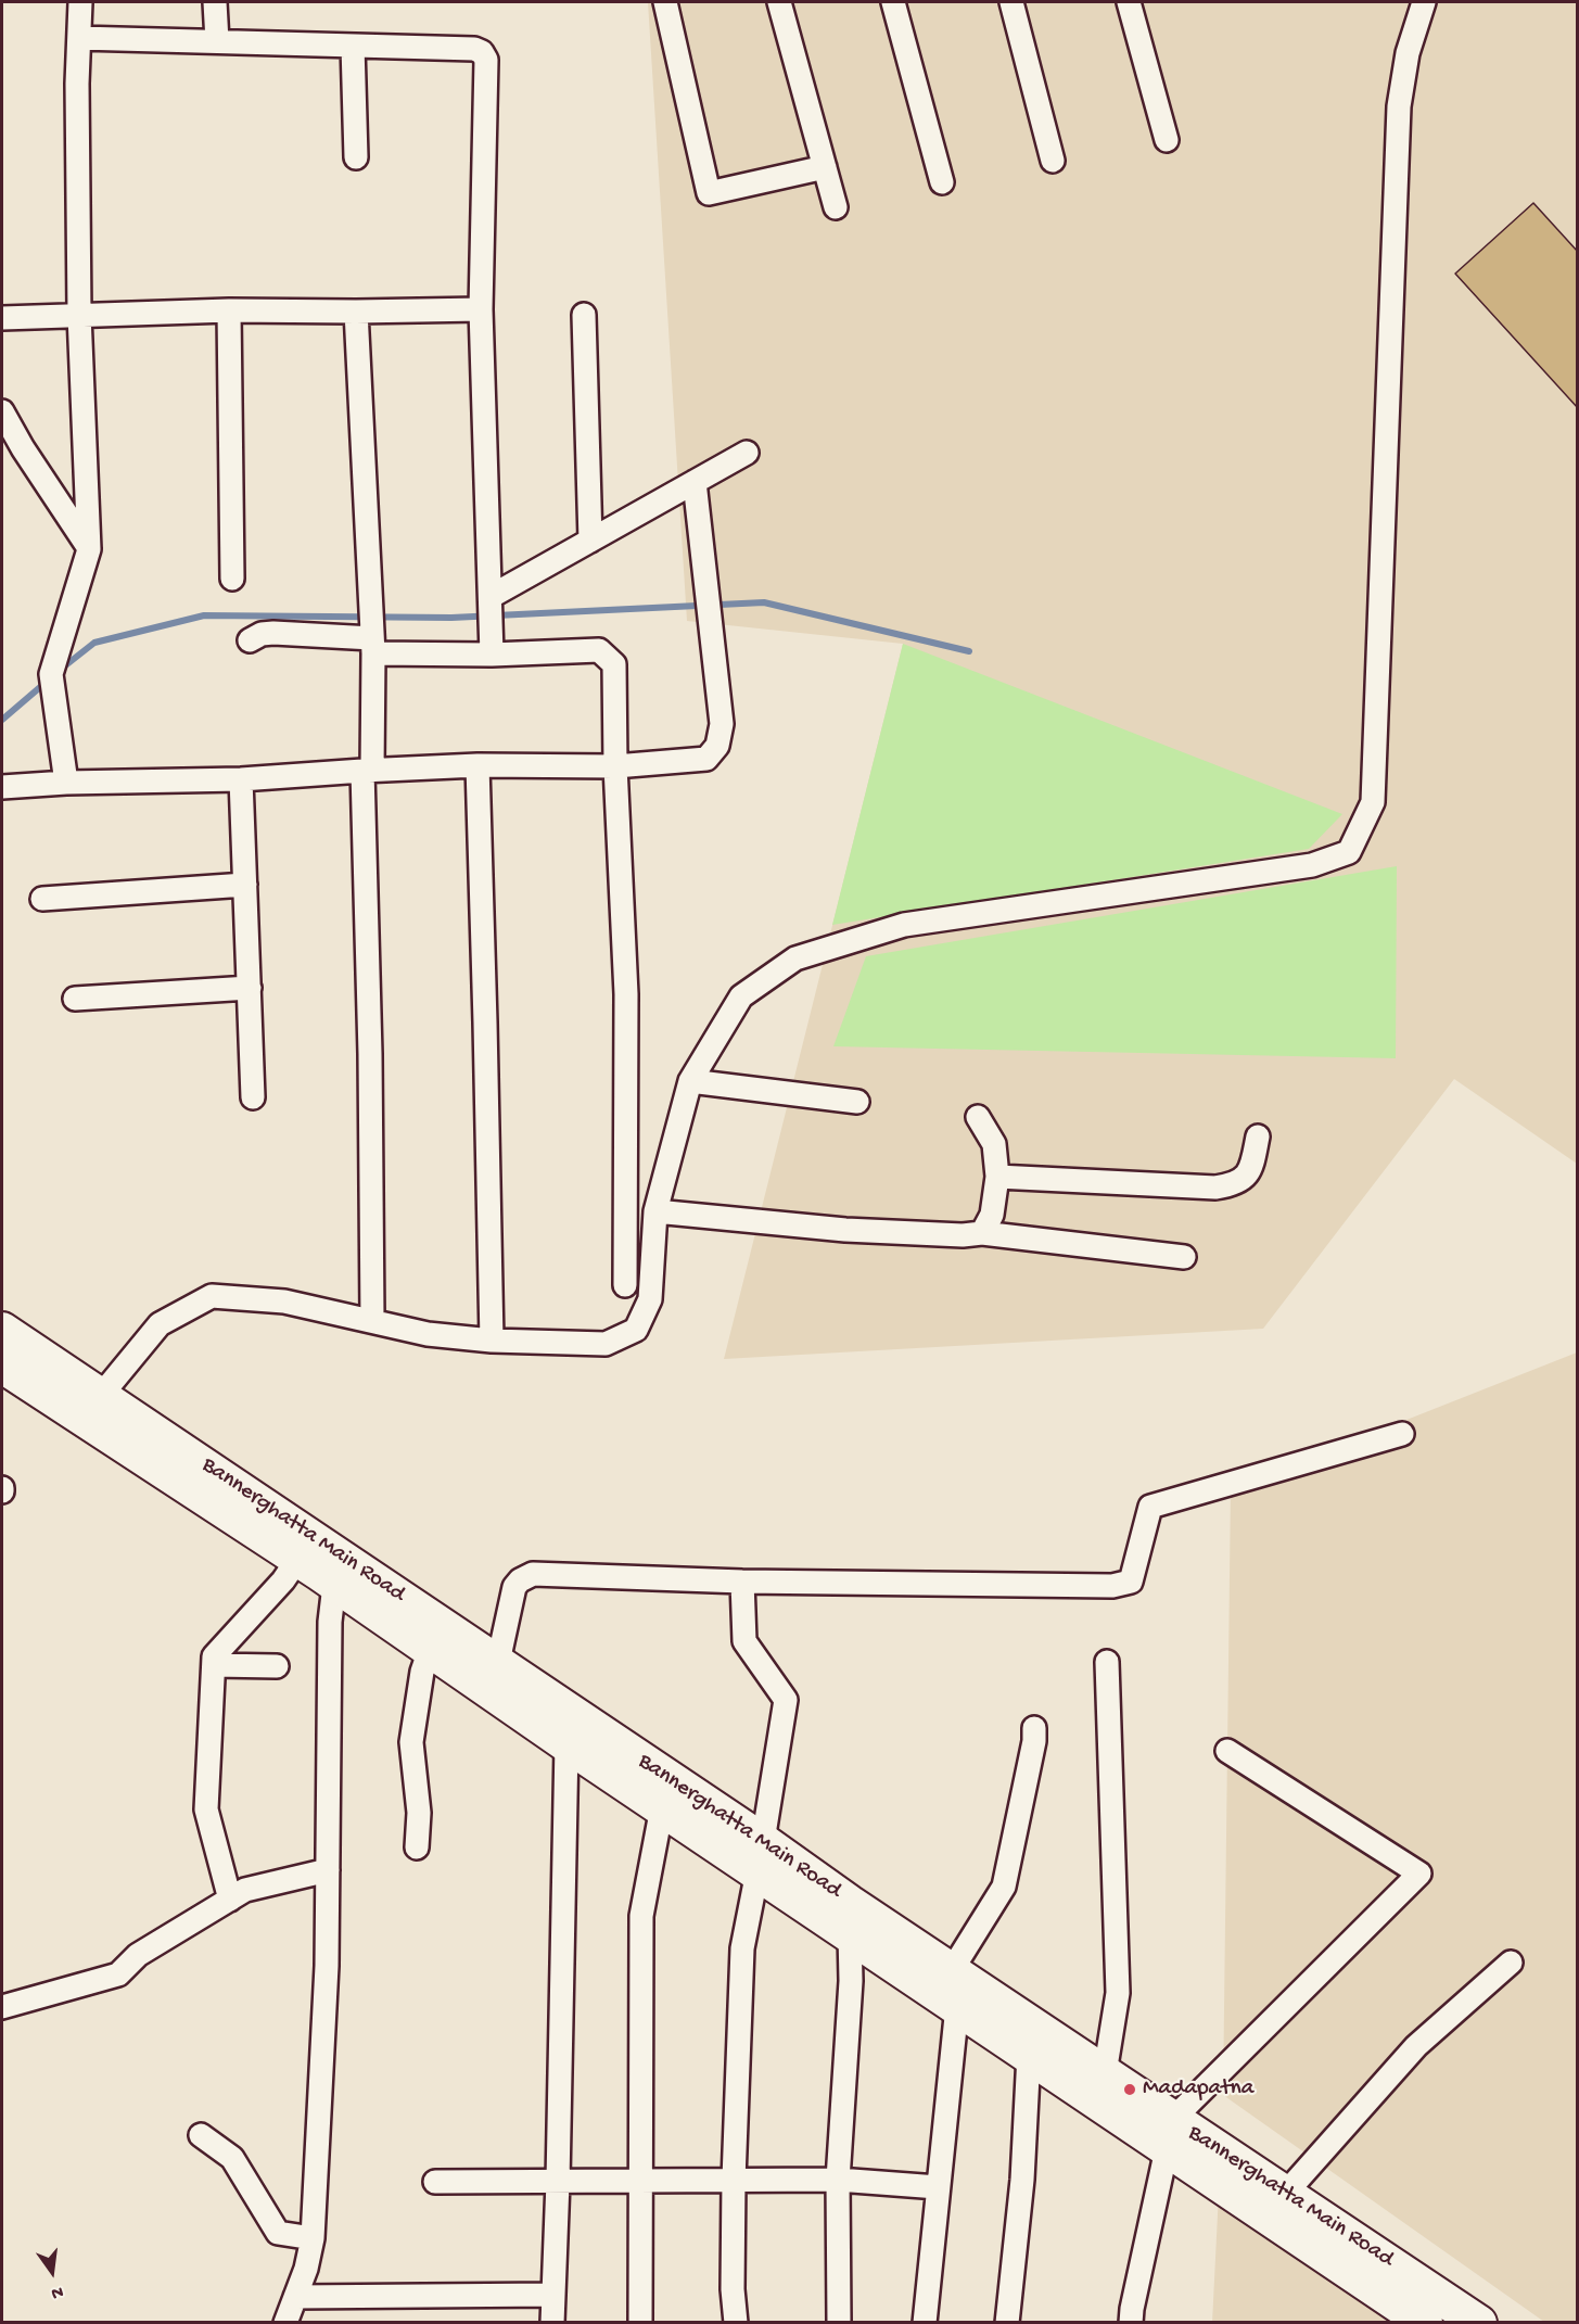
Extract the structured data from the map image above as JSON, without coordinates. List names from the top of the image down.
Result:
{
  "streets": {
    "main road": ["Bannerghatta Main Road"]
  },
  "places": ["Madapatna"],
  "north": "bottom"
}
